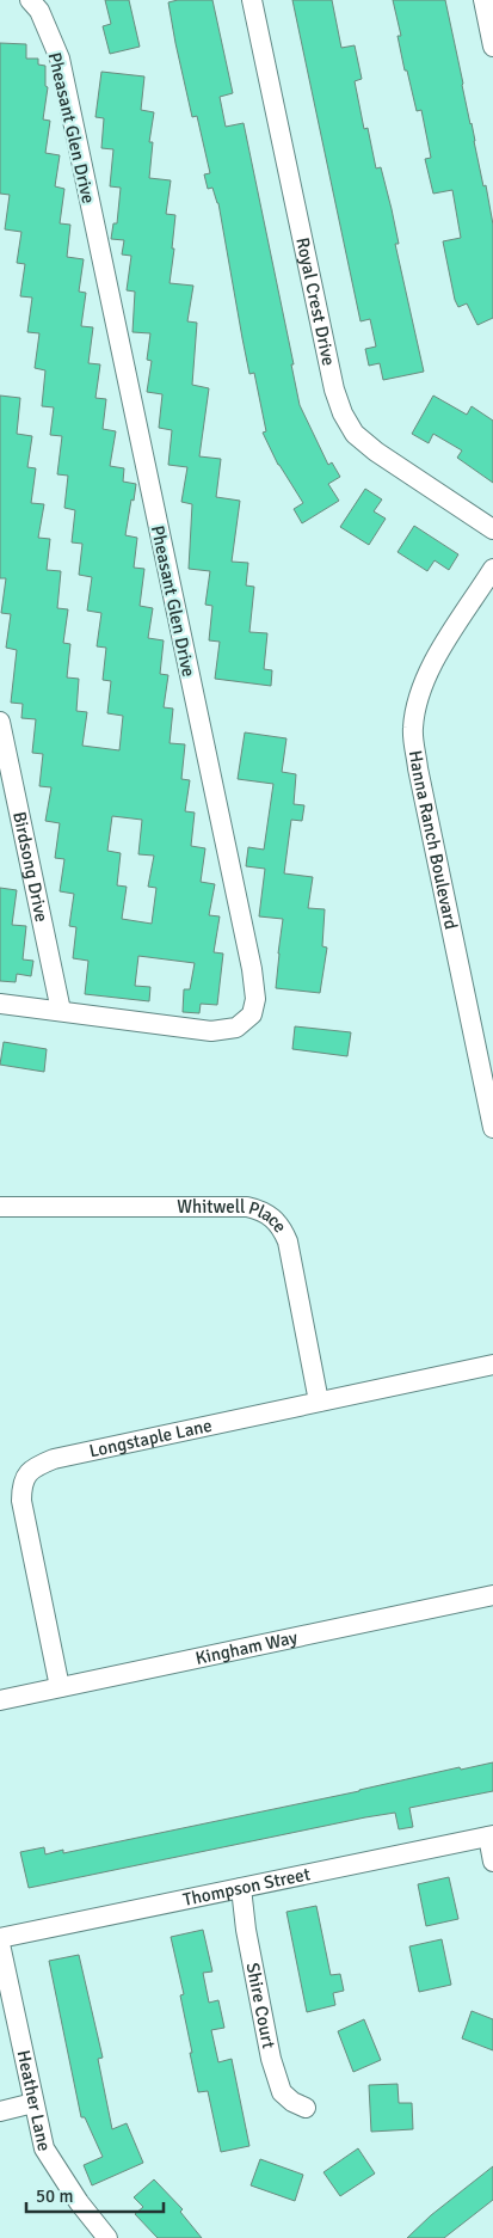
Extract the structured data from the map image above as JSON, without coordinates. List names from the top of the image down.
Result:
{
  "streets": {
    "street": [
      "Pheasant Glen Drive",
      "Royal Crest Drive",
      "Hanna Ranch Boulevard",
      "Birdsong Drive",
      "Whitwell Place",
      "Longstaple Lane",
      "Kingham Way",
      "Thompson Street",
      "Shire Court",
      "Heather Lane"
    ]
  },
  "crossings": [
    ["Pheasant Glen Drive", "Birdsong Drive"],
    ["Whitwell Place", "Longstaple Lane"],
    ["Longstaple Lane", "Kingham Way"],
    ["Thompson Street", "Shire Court"]
  ],
  "scale_bar": "50 m"
}
